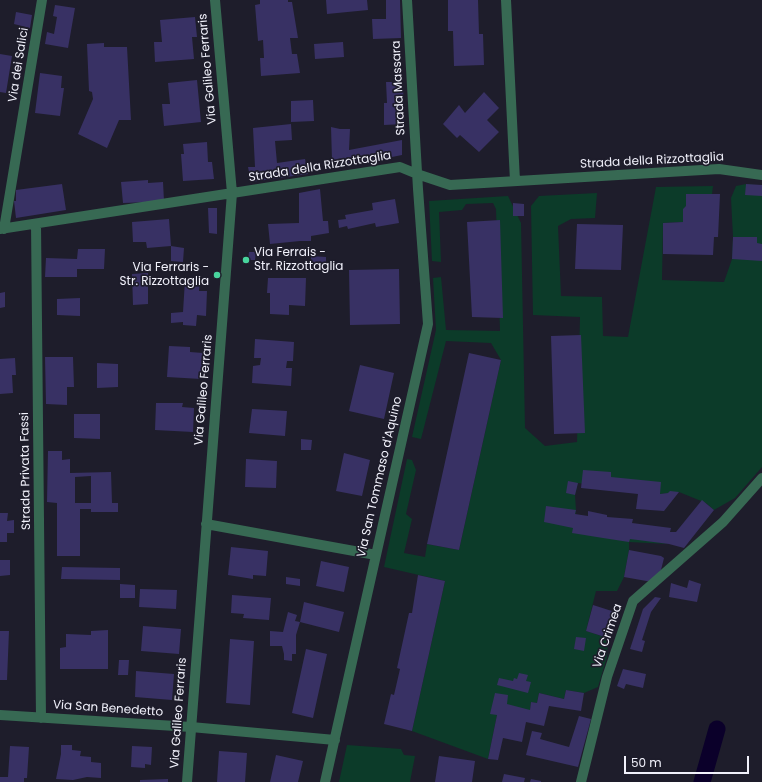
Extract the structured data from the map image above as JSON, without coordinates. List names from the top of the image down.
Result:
{
  "streets": {
    "street": [
      "Via dei Salici",
      "Via Galileo Ferraris",
      "Strada Massara",
      "Strada della Rizzottaglia",
      "Strada Privata Fassi",
      "Via San Tommaso d'Aquino",
      "Via Crimea",
      "Via San Benedetto"
    ]
  },
  "crossings": [
    ["Via dei Salici", "Strada della Rizzottaglia"],
    ["Via Galileo Ferraris", "Strada della Rizzottaglia"],
    ["Via Galileo Ferraris", "Via San Benedetto"],
    ["Strada Massara", "Strada della Rizzottaglia"],
    ["Strada Massara", "Via San Tommaso d'Aquino"],
    ["Strada della Rizzottaglia", "Strada Privata Fassi"],
    ["Strada della Rizzottaglia", "Via San Tommaso d'Aquino"],
    ["Strada Privata Fassi", "Via San Benedetto"],
    ["Via San Tommaso d'Aquino", "Via San Benedetto"]
  ],
  "places": ["Via Ferrais - Str. Rizzottaglia", "Via Ferraris - Str. Rizzottaglia"],
  "scale_bar": "50 m"
}
